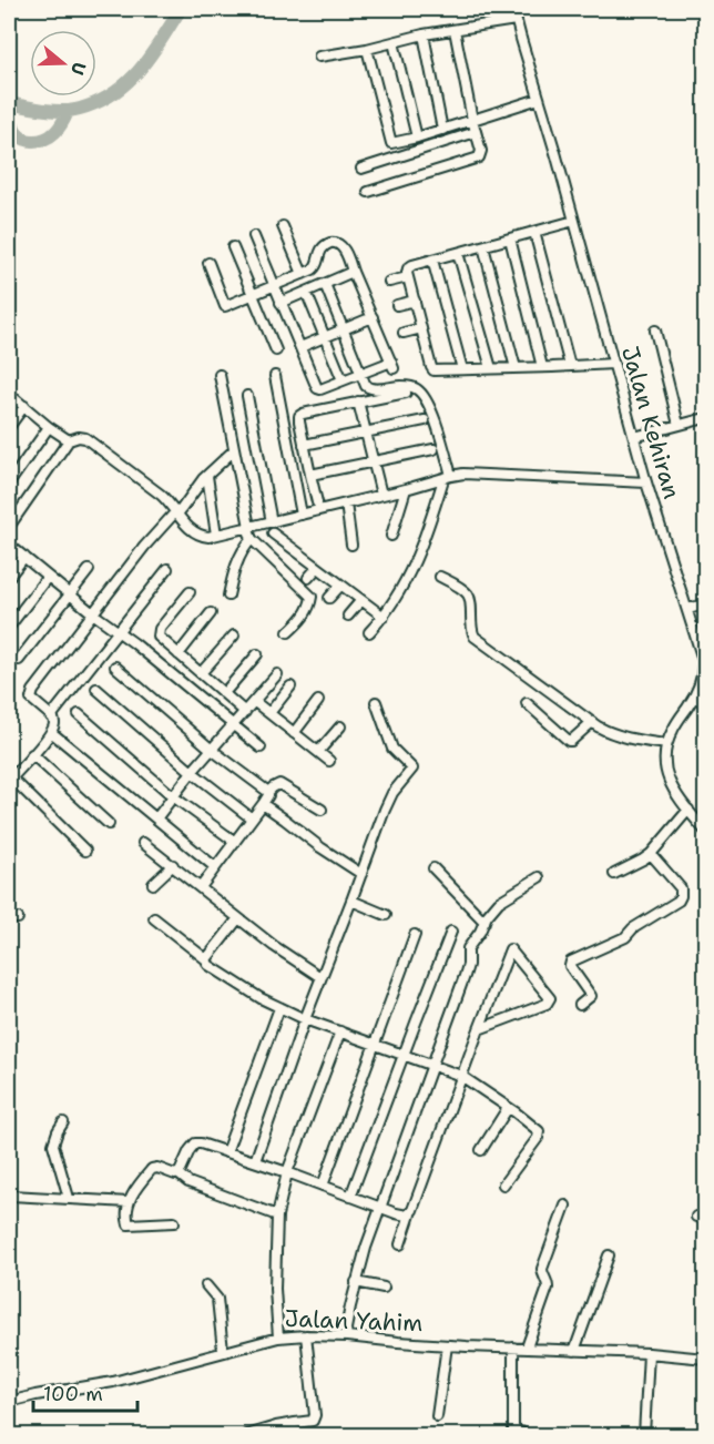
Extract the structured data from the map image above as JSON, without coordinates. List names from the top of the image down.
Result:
{
  "streets": {
    "street": ["Jalan Kehiran", "Jalan Yahim"]
  },
  "scale_bar": "100 m",
  "north": "right"
}
